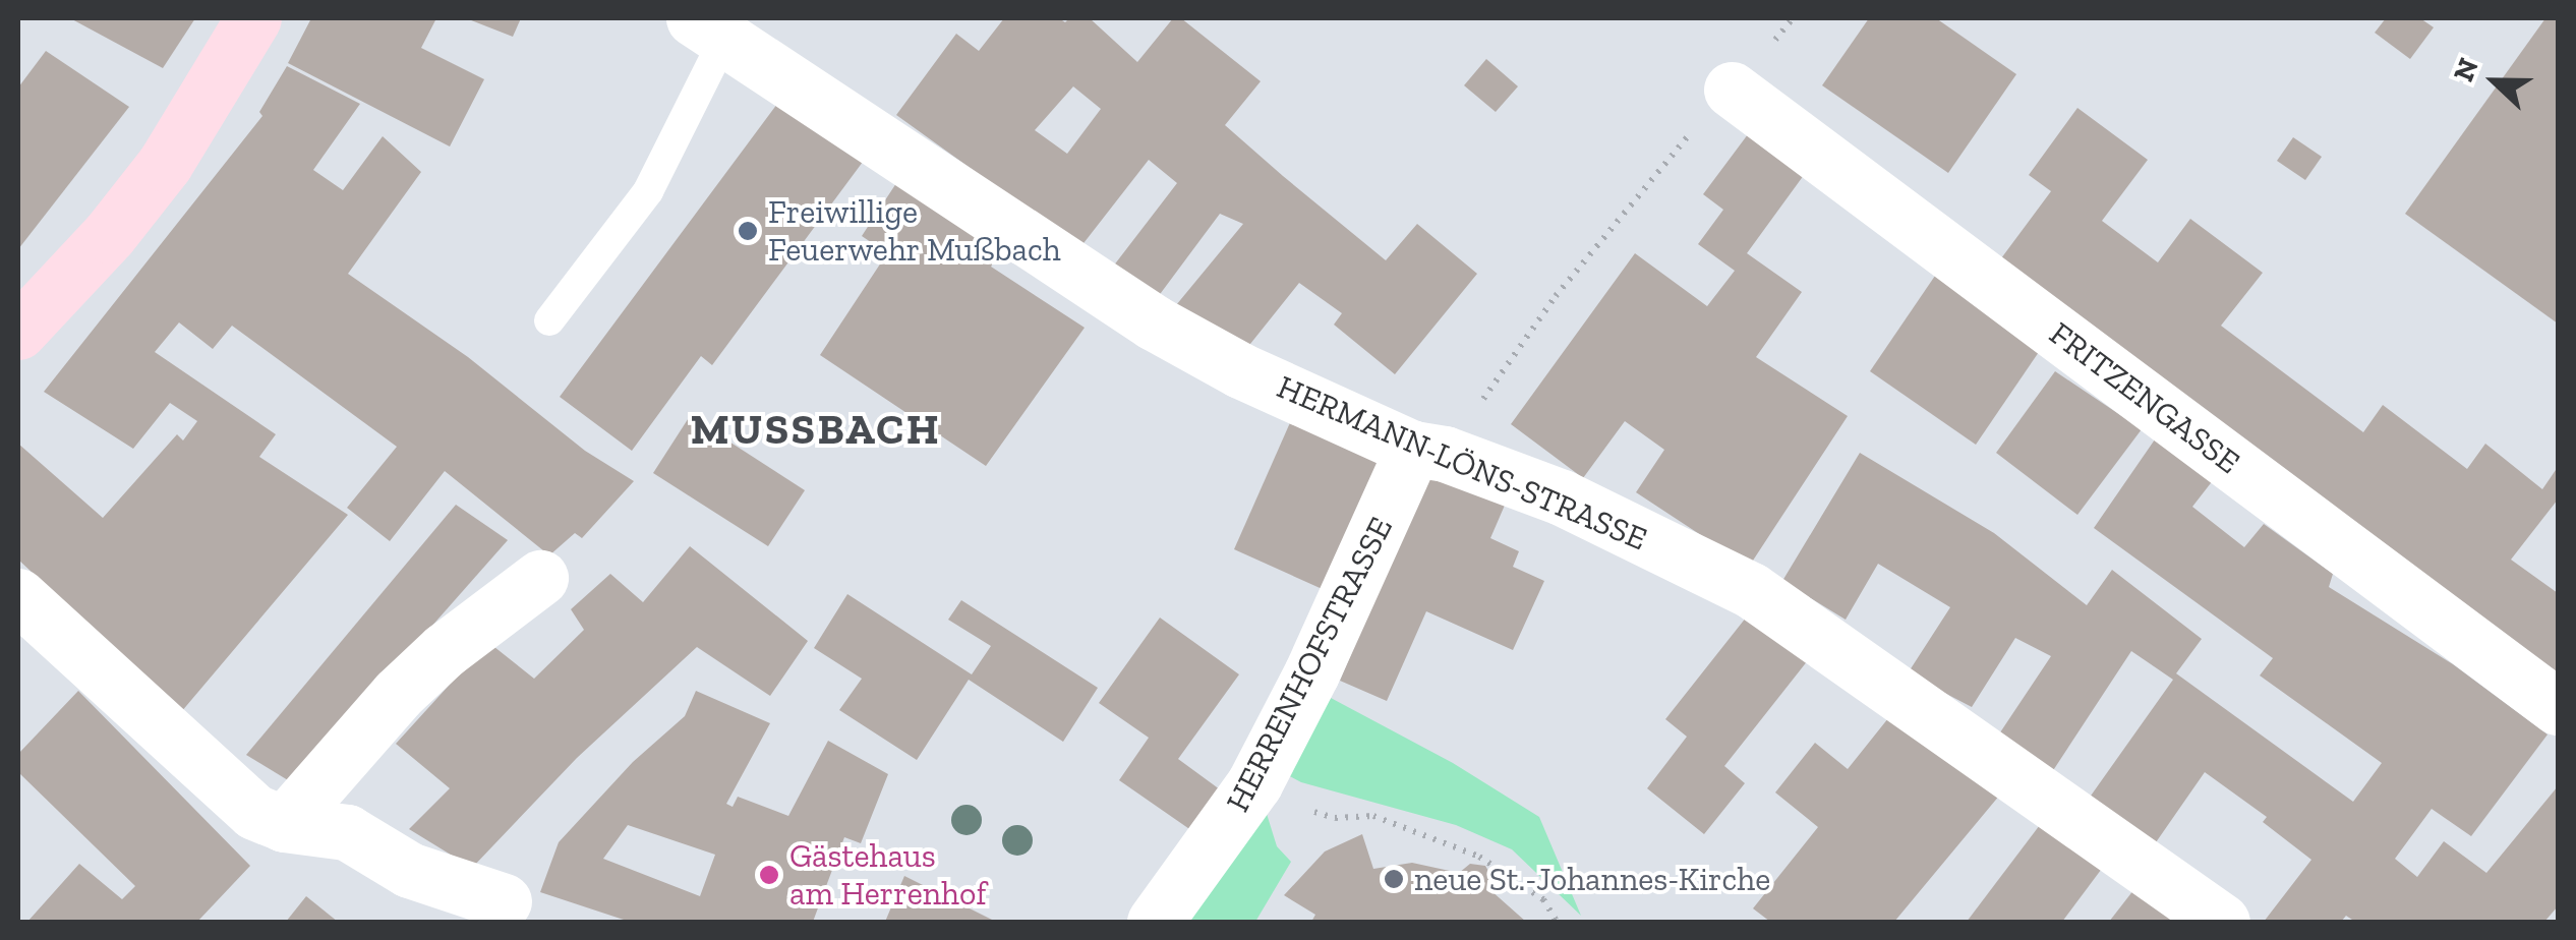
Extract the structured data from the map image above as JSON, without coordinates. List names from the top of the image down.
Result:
{
  "streets": {
    "street": ["FRITZENGASSE", "HERMANN-LÖNS-STRASSE", "HERRENHOFSTRASSE"]
  },
  "crossings": [
    ["HERMANN-LÖNS-STRASSE", "HERRENHOFSTRASSE"]
  ],
  "districts": ["MUSSBACH"],
  "places": ["Freiwillige Feuerwehr Mußbach", "Gästehaus am Herrenhof", "neue St.-Johannes-Kirche"],
  "north": "left"
}
